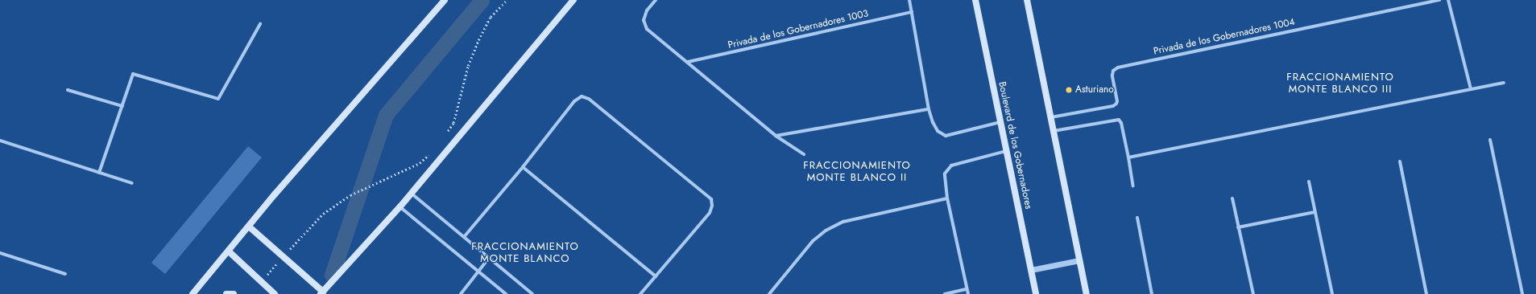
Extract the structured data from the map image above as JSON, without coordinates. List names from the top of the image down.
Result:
{
  "streets": {
    "main road": ["Boulevard de los Gobernadores"],
    "street": ["Privada de los Gobernadores 1003", "Privada de los Gobernadores 1004"]
  },
  "districts": ["FRACCIONAMIENTO MONTE BLANCO III", "FRACCIONAMIENTO MONTE BLANCO II", "FRACCIONAMIENTO MONTE BLANCO"],
  "places": ["Asturiano"]
}
